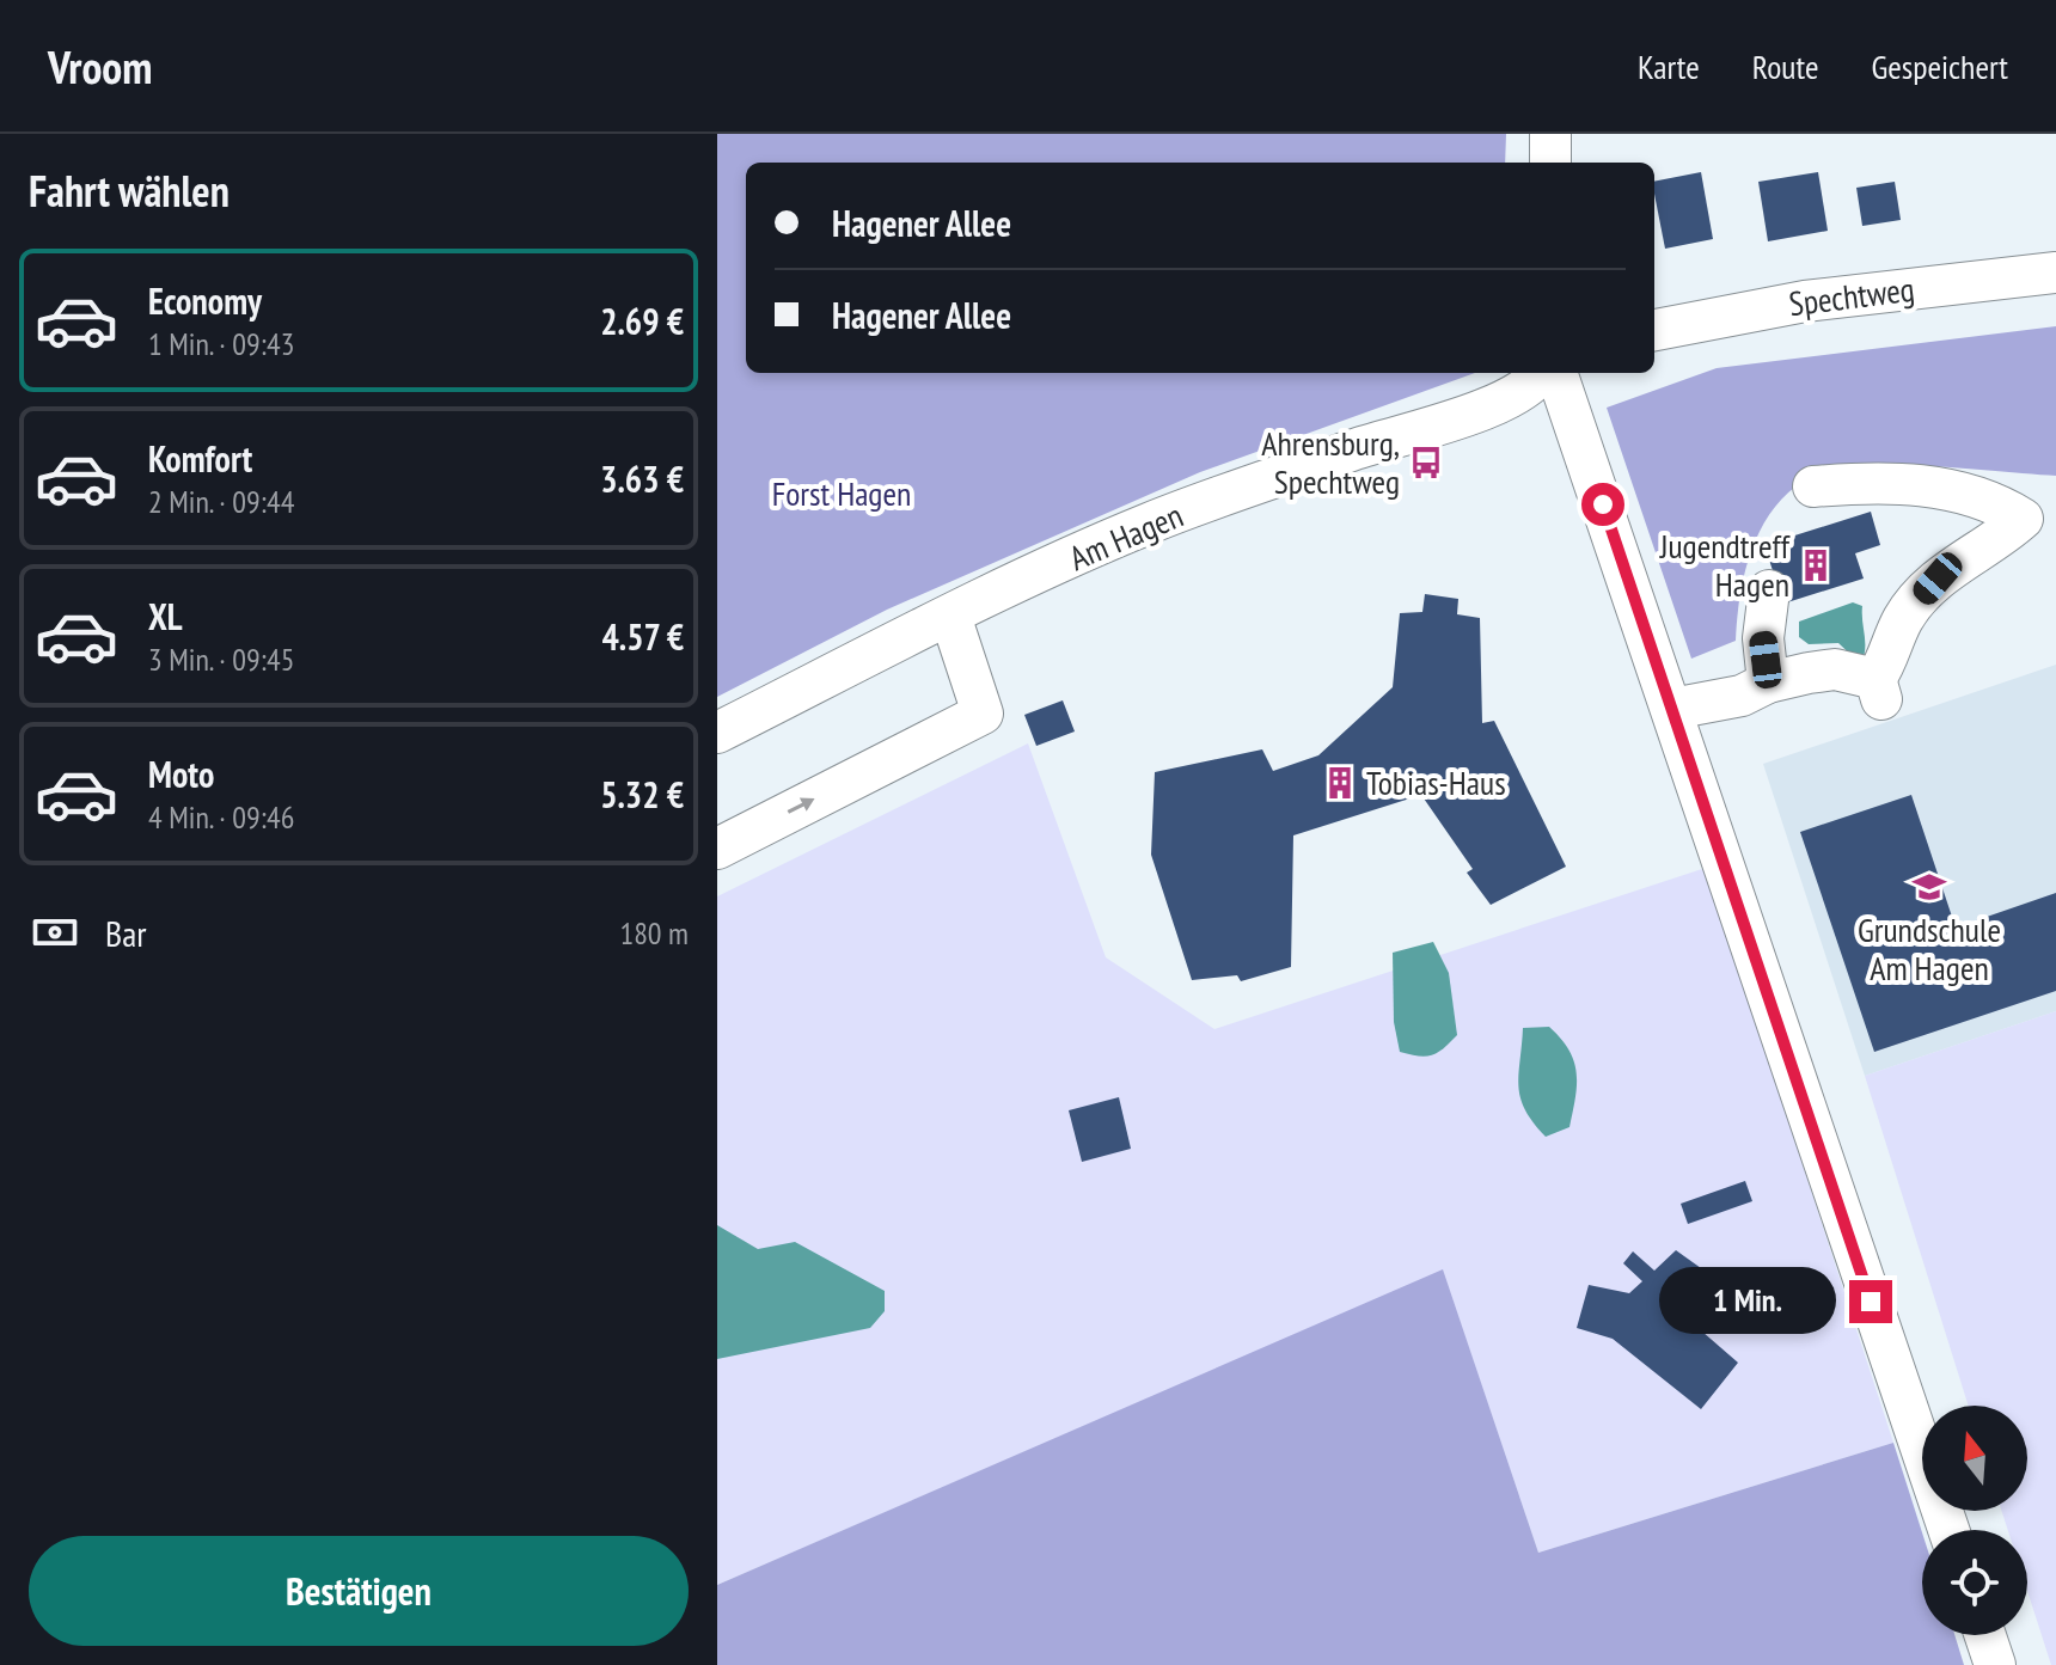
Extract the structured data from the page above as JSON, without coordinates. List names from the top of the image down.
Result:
{
  "streets": {
    "street": ["Spechtweg", "Am Hagen"]
  },
  "parks": ["Forst Hagen"],
  "places": {
    "bus stop": ["Ahrensburg, Spechtweg"],
    "building": ["Jugendtreff Hagen", "Tobias-Haus"],
    "school or university": ["Grundschule Am Hagen"]
  },
  "north": "top",
  "page": {
    "header": "Vroom",
    "nav": ["Karte", "Route", "Gespeichert"],
    "heading": "Fahrt wählen",
    "banner": ["Hagener Allee", "Hagener Allee"],
    "list": [
      {
        "name": "Economy",
        "note": "1 Min. · 09:43",
        "value": "2.69 €"
      },
      {
        "name": "Komfort",
        "note": "2 Min. · 09:44",
        "value": "3.63 €"
      },
      {
        "name": "XL",
        "note": "3 Min. · 09:45",
        "value": "4.57 €"
      },
      {
        "name": "Moto",
        "note": "4 Min. · 09:46",
        "value": "5.32 €"
      }
    ],
    "pay": ["Bar", "180 m"],
    "bubble": "1 Min.",
    "buttons": "Bestätigen"
  }
}
